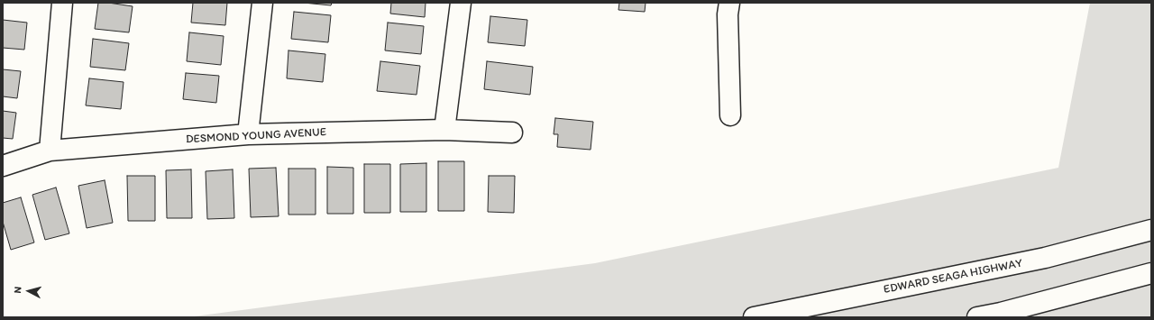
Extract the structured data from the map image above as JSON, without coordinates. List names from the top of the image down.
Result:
{
  "streets": {
    "main road": ["DESMOND YOUNG AVENUE", "EDWARD SEAGA HIGHWAY"]
  },
  "north": "left"
}
